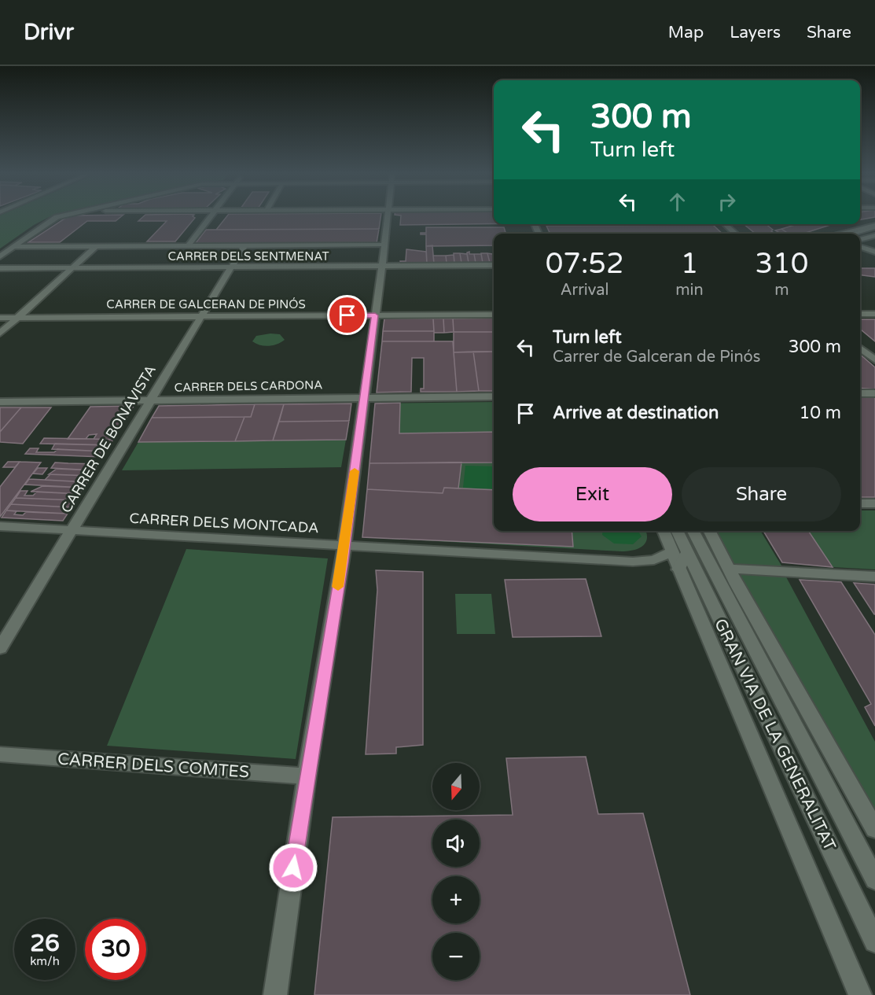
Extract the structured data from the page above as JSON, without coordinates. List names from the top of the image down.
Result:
{
  "streets": {
    "street": [
      "CARRER DELS SENTMENAT",
      "CARRER DE GALCERAN DE PINÓS",
      "CARRER DELS CARDONA",
      "CARRER DE BONAVISTA",
      "CARRER DELS MONTCADA",
      "GRAN VIA DE LA GENERALITAT",
      "CARRER DELS COMTES"
    ]
  },
  "crossings": [
    ["CARRER DELS SENTMENAT", "CARRER DE BONAVISTA"],
    ["CARRER DE GALCERAN DE PINÓS", "CARRER DE BONAVISTA"],
    ["CARRER DELS CARDONA", "CARRER DE BONAVISTA"],
    ["CARRER DE BONAVISTA", "CARRER DELS MONTCADA"],
    ["CARRER DELS MONTCADA", "GRAN VIA DE LA GENERALITAT"]
  ],
  "north": "bottom",
  "page": {
    "header": "Drivr",
    "nav": ["Map", "Layers", "Share"],
    "turn": ["300 m", "Turn left"],
    "eta": [
      "07:52",
      "Arrival",
      "1",
      "min",
      "310",
      "m"
    ],
    "list": [
      {
        "name": "Turn left",
        "note": "Carrer de Galceran de Pinós",
        "value": "300 m"
      },
      {
        "name": "Arrive at destination",
        "value": "10 m"
      }
    ],
    "buttons": ["Exit", "Share"],
    "map_buttons": ["+", "−"],
    "speed": "26 km/h",
    "limit": "30"
  }
}
